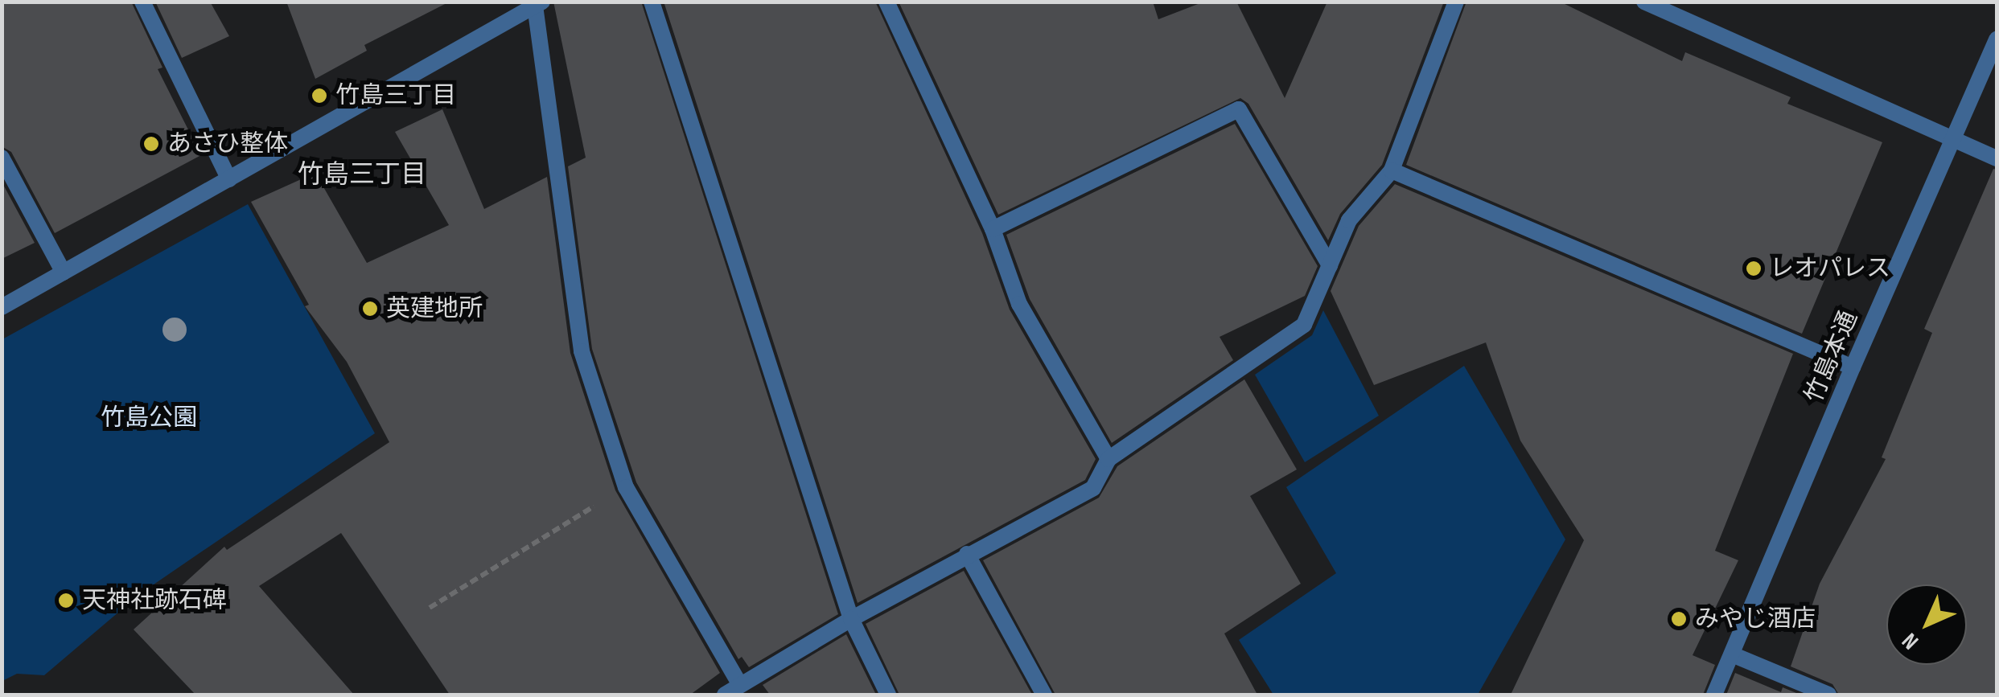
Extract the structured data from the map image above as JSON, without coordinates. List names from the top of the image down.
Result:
{
  "streets": {
    "street": ["竹島本通"]
  },
  "districts": ["竹島三丁目"],
  "parks": ["竹島公園"],
  "places": [
    "竹島三丁目",
    "あさひ整体",
    "レオパレス",
    "英建地所",
    "天神社跡石碑",
    "みやじ酒店"
  ],
  "north": "bottom left"
}
